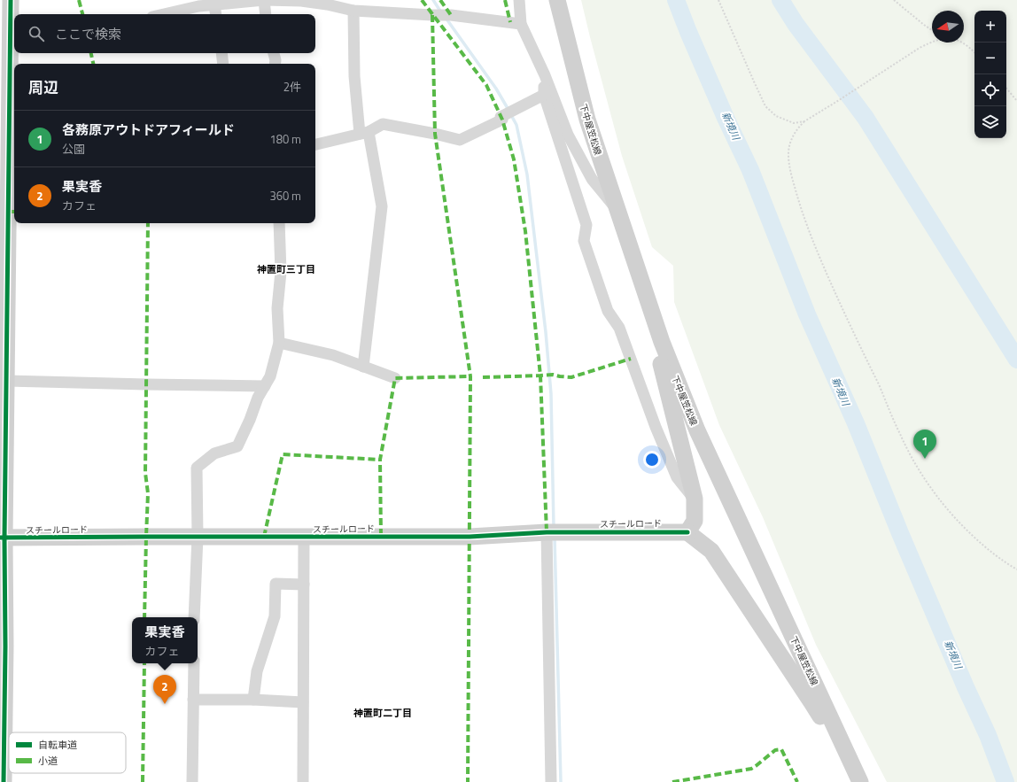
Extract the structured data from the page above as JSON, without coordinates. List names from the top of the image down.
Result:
{
  "streets": {
    "street": ["下中屋笠松線", "スチールロード"]
  },
  "districts": ["神置町三丁目", "神置町二丁目"],
  "water": ["新境川"],
  "legend": ["自転車道", "小道"],
  "north": "left",
  "page": {
    "map_buttons": ["+", "−"],
    "search": "ここで検索",
    "heading": ["周辺", "2件"],
    "list": [
      {
        "mark": "1",
        "name": "各務原アウトドアフィールド",
        "note": "公園",
        "value": "180 m"
      },
      {
        "mark": "2",
        "name": "果実香",
        "note": "カフェ",
        "value": "360 m"
      }
    ],
    "pins": ["1", "2"],
    "popup": ["果実香", "カフェ"]
  }
}
